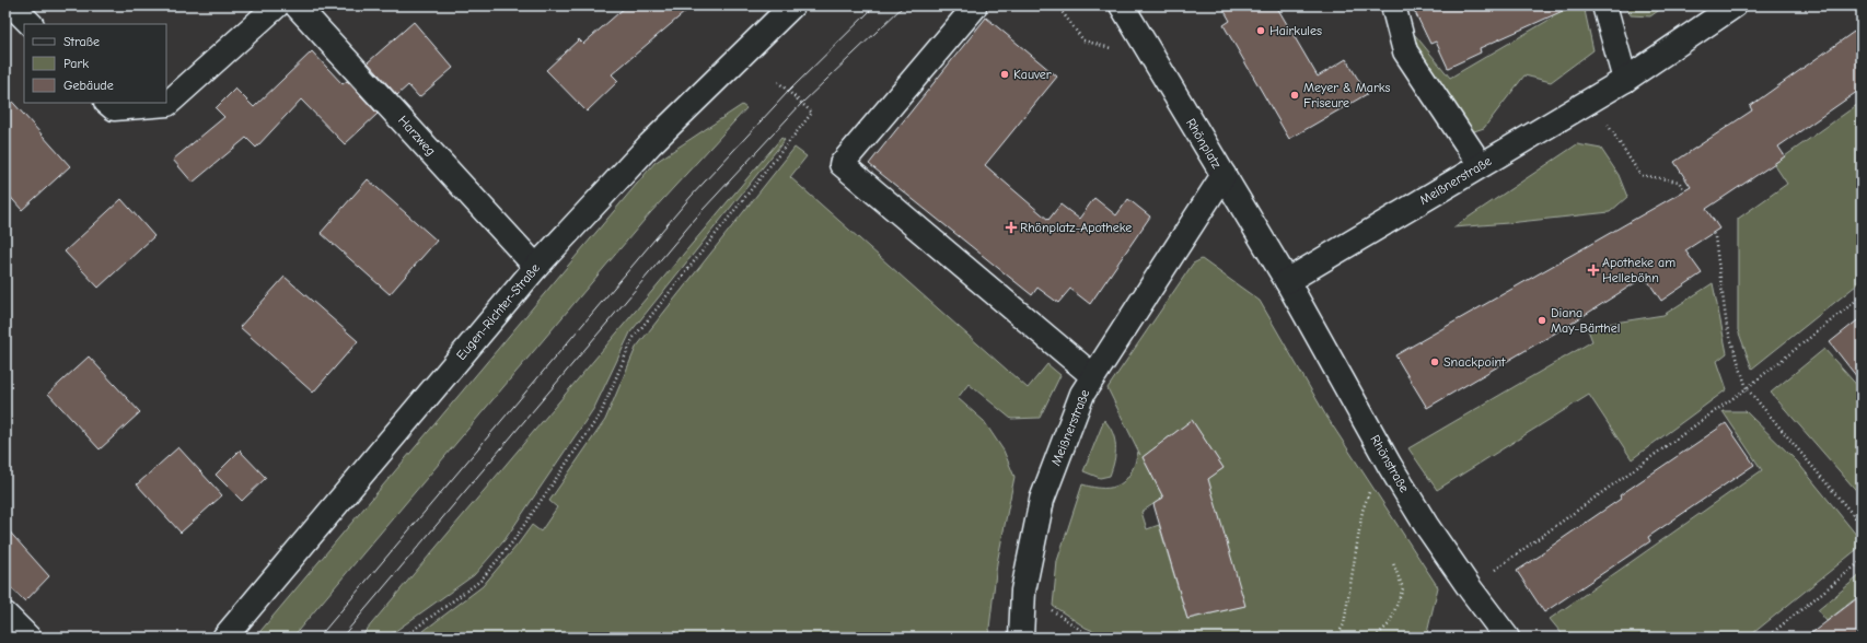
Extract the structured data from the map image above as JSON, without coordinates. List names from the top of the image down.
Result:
{
  "streets": {
    "street": [
      "Harzweg",
      "Rhönplatz",
      "Meißnerstraße",
      "Eugen-Richter-Straße",
      "Rhönstraße"
    ]
  },
  "crossings": [
    ["Harzweg", "Eugen-Richter-Straße"],
    ["Rhönplatz", "Meißnerstraße"],
    ["Rhönplatz", "Rhönstraße"],
    ["Meißnerstraße", "Rhönstraße"]
  ],
  "places": {
    "other": [
      "Hairkules",
      "Kauver",
      "Meyer & Marks Friseure",
      "Diana May-Bärthel",
      "Snackpoint"
    ],
    "health": ["Rhönplatz-Apotheke", "Apotheke am Helleböhn"]
  },
  "legend": ["Straße", "Park", "Gebäude"]
}
